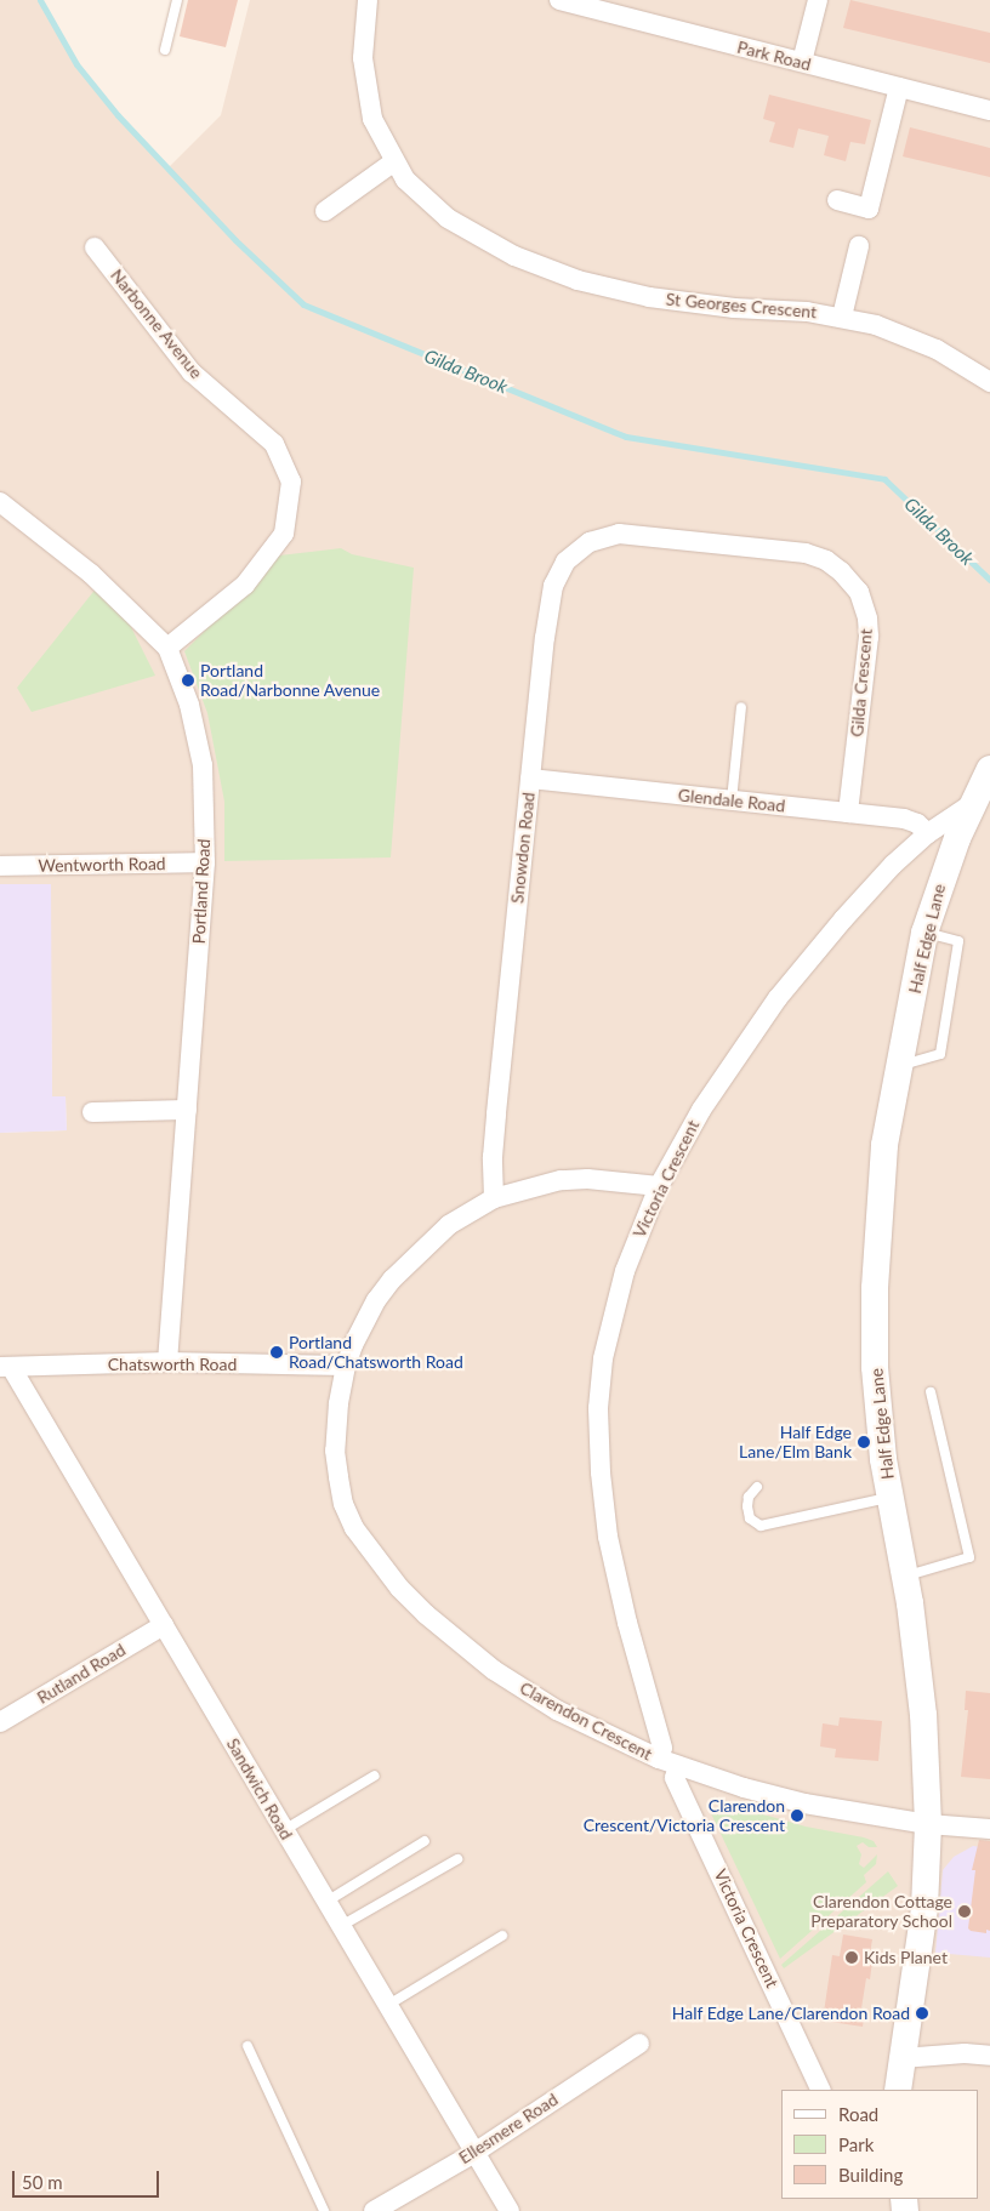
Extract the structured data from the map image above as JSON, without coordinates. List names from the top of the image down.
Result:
{
  "streets": {
    "main road": ["Half Edge Lane"],
    "street": [
      "Park Road",
      "St Georges Crescent",
      "Narbonne Avenue",
      "Gilda Crescent",
      "Glendale Road",
      "Snowdon Road",
      "Wentworth Road",
      "Portland Road",
      "Victoria Crescent",
      "Chatsworth Road",
      "Rutland Road",
      "Clarendon Crescent",
      "Sandwich Road",
      "Ellesmere Road"
    ]
  },
  "crossings": [
    ["Narbonne Avenue", "Portland Road"],
    ["Gilda Crescent", "Glendale Road"],
    ["Gilda Crescent", "Snowdon Road"],
    ["Glendale Road", "Snowdon Road"],
    ["Glendale Road", "Victoria Crescent"],
    ["Snowdon Road", "Clarendon Crescent"],
    ["Wentworth Road", "Portland Road"],
    ["Portland Road", "Chatsworth Road"],
    ["Half Edge Lane", "Victoria Crescent"],
    ["Half Edge Lane", "Clarendon Crescent"],
    ["Victoria Crescent", "Clarendon Crescent"],
    ["Chatsworth Road", "Clarendon Crescent"],
    ["Chatsworth Road", "Sandwich Road"],
    ["Rutland Road", "Sandwich Road"],
    ["Sandwich Road", "Ellesmere Road"]
  ],
  "water": ["Gilda Brook"],
  "places": [
    "Portland Road/Narbonne Avenue",
    "Portland Road/Chatsworth Road",
    "Half Edge Lane/Elm Bank",
    "Clarendon Crescent/Victoria Crescent",
    "Clarendon Cottage Preparatory School",
    "Kids Planet",
    "Half Edge Lane/Clarendon Road"
  ],
  "legend": ["Road", "Park", "Building"],
  "scale_bar": "50 m"
}
